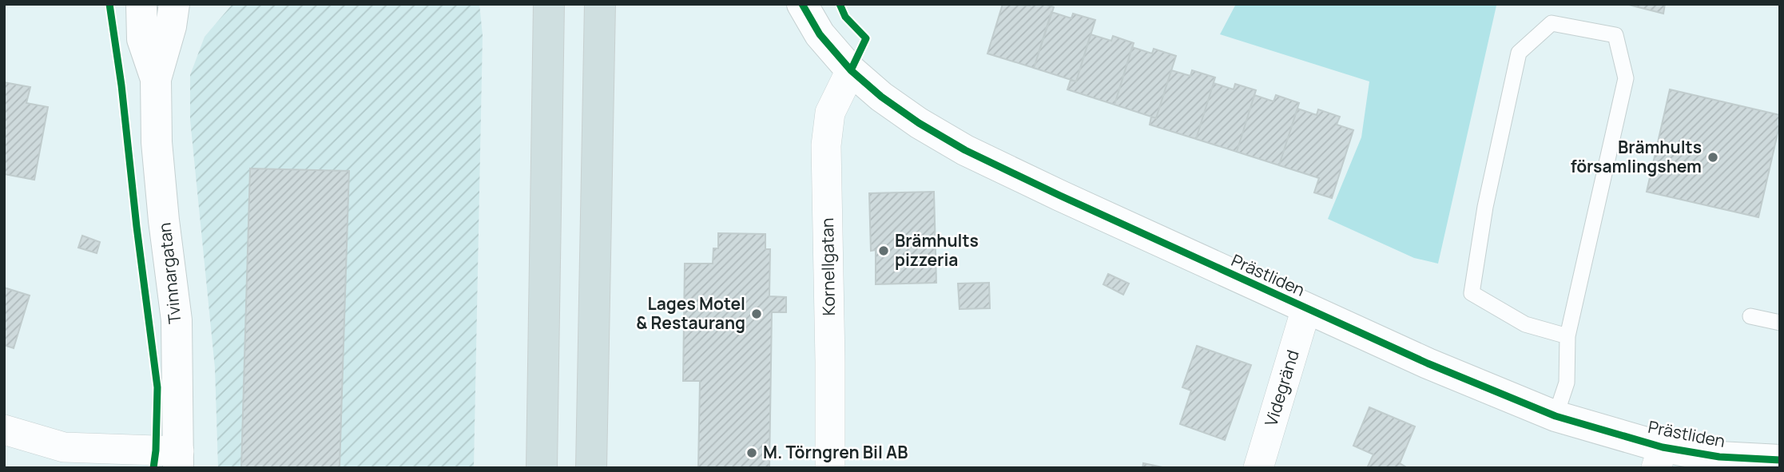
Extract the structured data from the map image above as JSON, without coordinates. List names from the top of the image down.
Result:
{
  "streets": {
    "street": [
      "Kornellgatan",
      "Tvinnargatan",
      "Prästliden",
      "Videgränd"
    ]
  },
  "crossings": [
    ["Kornellgatan", "Prästliden"],
    ["Prästliden", "Videgränd"]
  ],
  "places": [
    "Brämhults församlingshem",
    "Brämhults pizzeria",
    "Lages Motel & Restaurang",
    "M. Törngren Bil AB"
  ]
}
